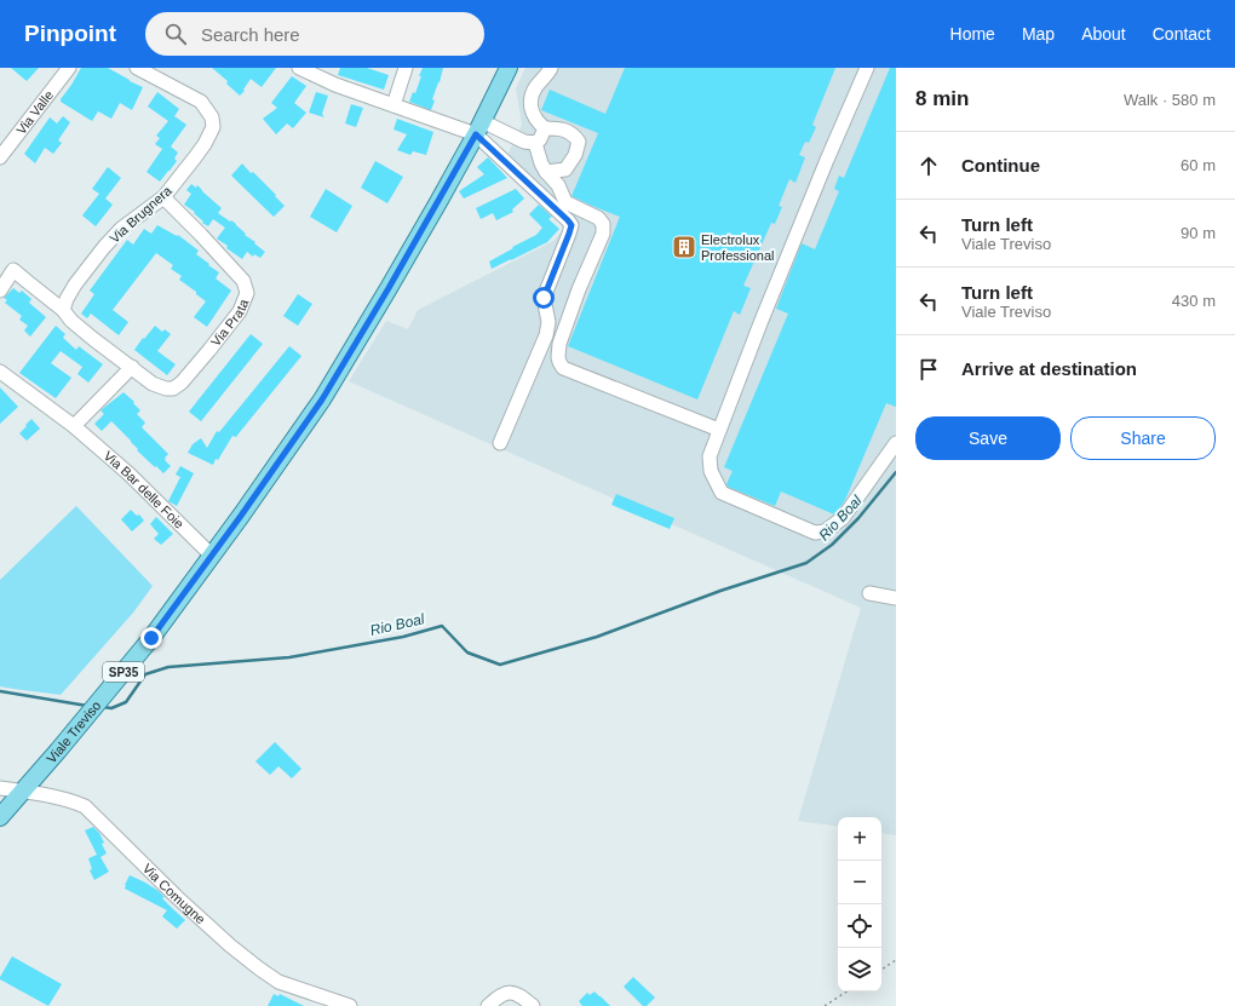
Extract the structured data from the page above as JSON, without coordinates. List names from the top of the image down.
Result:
{
  "streets": {
    "main road": ["SP35", "Viale Treviso"],
    "street": [
      "Via Valle",
      "Via Brugnera",
      "Via Prata",
      "Via Bar delle Foie",
      "Via Comugne"
    ]
  },
  "crossings": [
    ["Via Brugnera", "Via Prata"],
    ["Via Bar delle Foie", "Viale Treviso"],
    ["Viale Treviso", "Via Comugne"]
  ],
  "water": ["Rio Boal"],
  "places": {
    "building": ["Electrolux Professional"]
  },
  "page": {
    "header": "Pinpoint",
    "search": "Search here",
    "nav": [
      "Home",
      "Map",
      "About",
      "Contact"
    ],
    "heading": ["8 min", "Walk · 580 m"],
    "list": [
      ["Continue", "60 m"],
      ["Turn left", "Viale Treviso", "90 m"],
      ["Turn left", "Viale Treviso", "430 m"],
      "Arrive at destination"
    ],
    "buttons": ["Save", "Share"],
    "map_buttons": ["+", "−"]
  }
}
